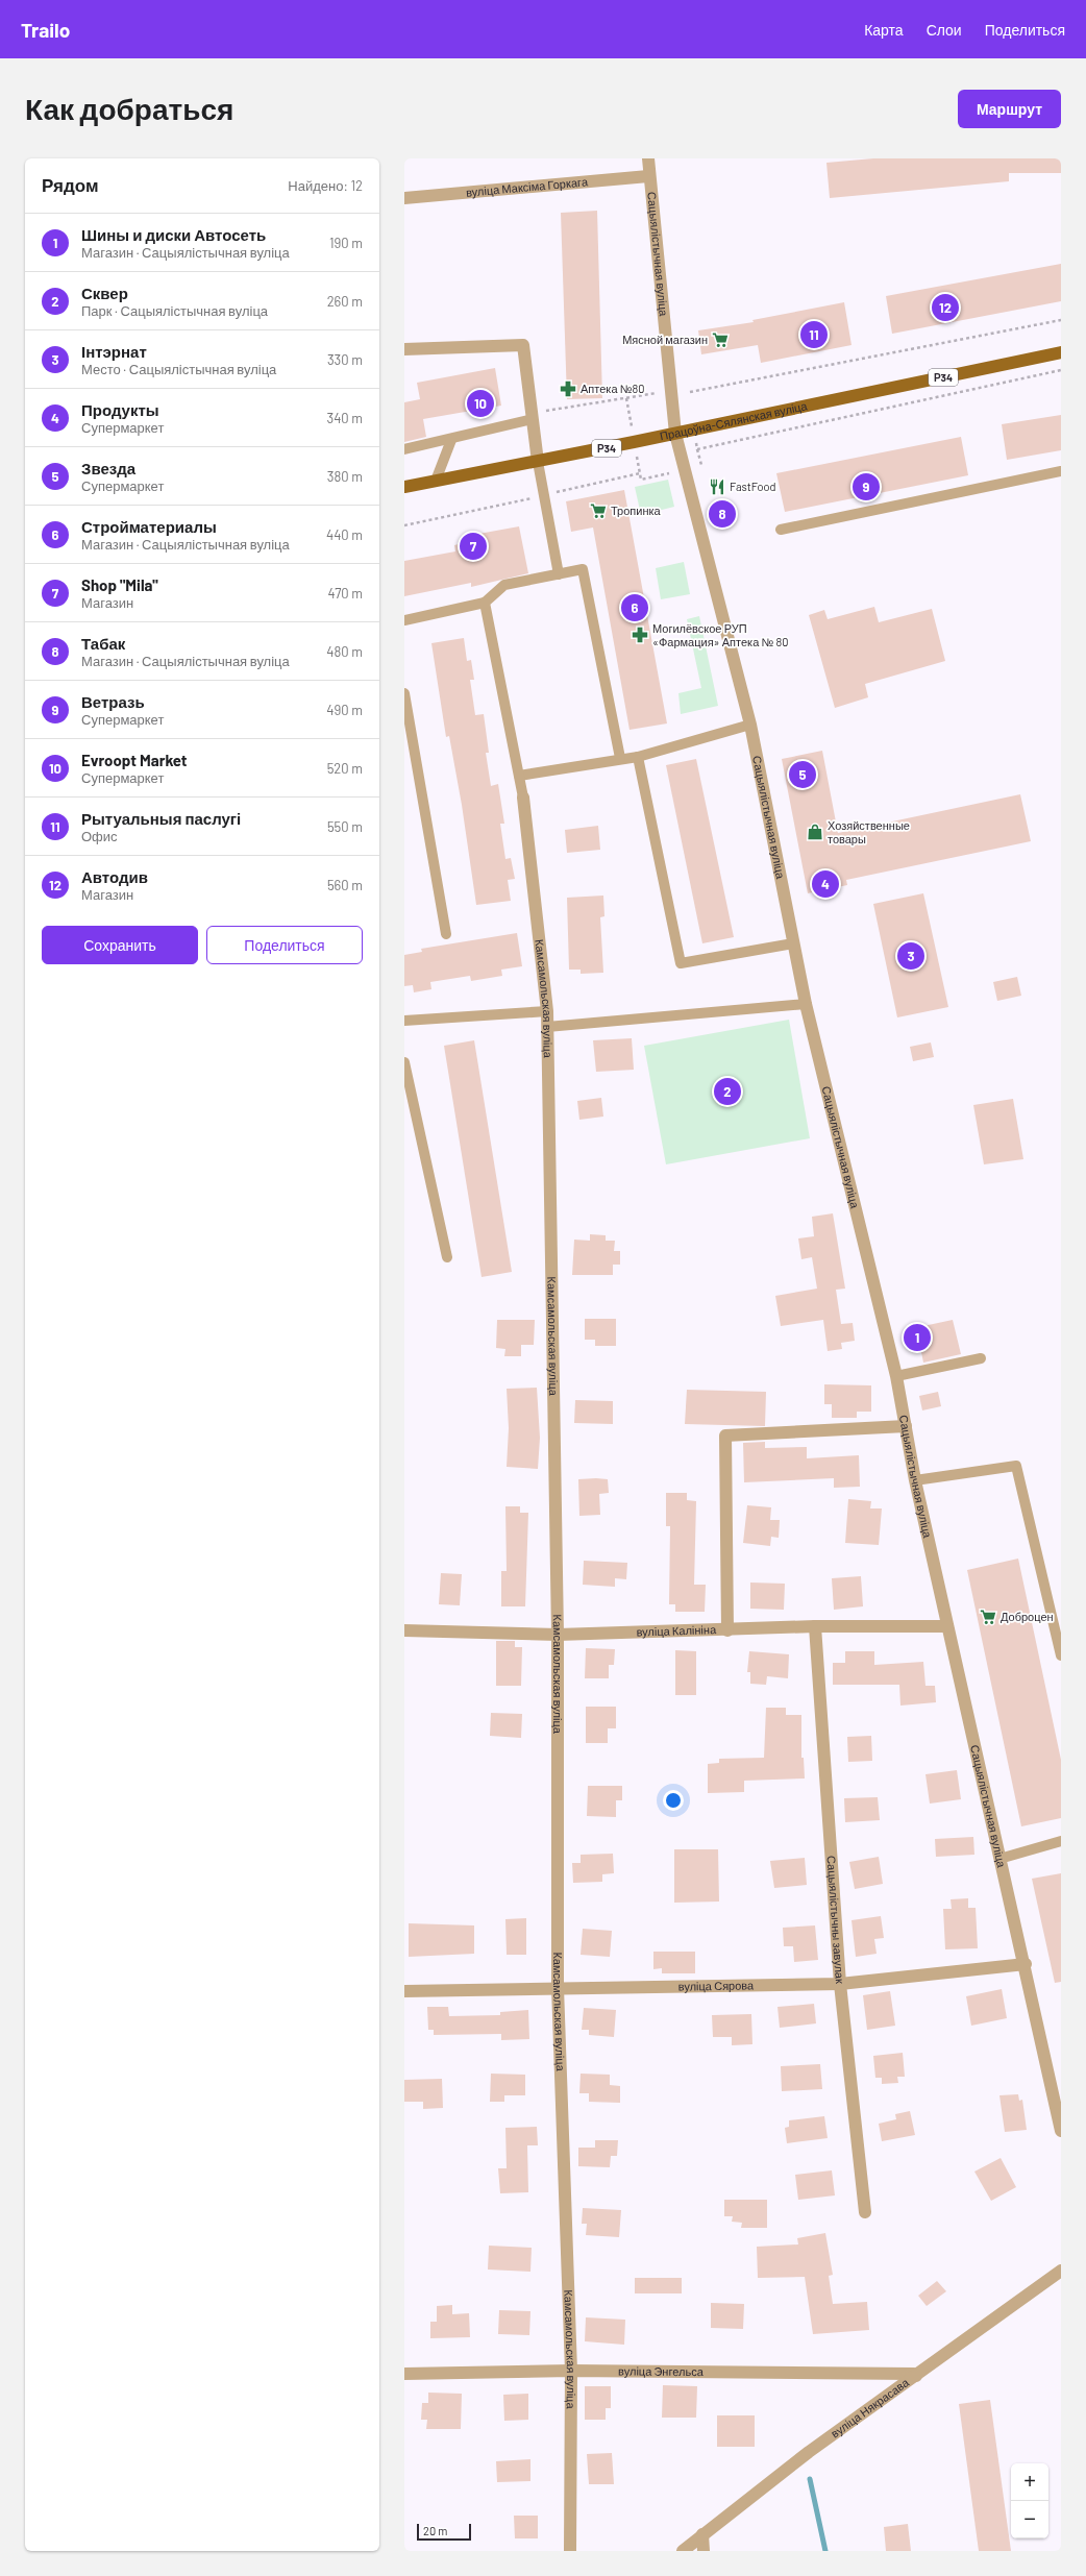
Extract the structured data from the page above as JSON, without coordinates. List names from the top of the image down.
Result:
{
  "streets": {
    "main road": ["Р34", "Працоўна-Сялянская вуліца"],
    "street": [
      "вуліца Максіма Горкага",
      "Сацыялістычная вуліца",
      "Камсамольская вуліца",
      "вуліца Калініна",
      "Сацыялістычны завулак",
      "вуліца Сярова",
      "вуліца Энгельса",
      "вуліца Някрасава"
    ]
  },
  "crossings": [
    ["вуліца Максіма Горкага", "Сацыялістычная вуліца"],
    ["Сацыялістычная вуліца", "Працоўна-Сялянская вуліца"],
    ["Сацыялістычная вуліца", "вуліца Калініна"],
    ["Сацыялістычная вуліца", "вуліца Сярова"],
    ["Камсамольская вуліца", "вуліца Калініна"],
    ["Камсамольская вуліца", "вуліца Сярова"],
    ["Камсамольская вуліца", "вуліца Энгельса"],
    ["вуліца Калініна", "Сацыялістычны завулак"],
    ["Сацыялістычны завулак", "вуліца Сярова"],
    ["вуліца Энгельса", "вуліца Някрасава"]
  ],
  "places": {
    "supermarket": ["Мясной магазин", "Тропинка", "Доброцен"],
    "pharmacy": ["Аптека №80", "Могилёвское РУП «Фармация» Аптека № 80"],
    "restaurant": ["FastFood"],
    "shop": ["Хозяйственные товары"]
  },
  "scale_bar": "20 m",
  "page": {
    "header": "Trailo",
    "nav": ["Карта", "Слои", "Поделиться"],
    "buttons": [
      "Маршрут",
      ["Сохранить", "Поделиться"]
    ],
    "title": "Как добраться",
    "heading": ["Рядом", "Найдено: 12"],
    "list": [
      {
        "mark": "1",
        "name": "Шины и диски Автосеть",
        "note": "Магазин · Сацыялістычная вуліца",
        "value": "190 m"
      },
      {
        "mark": "2",
        "name": "Сквер",
        "note": "Парк · Сацыялістычная вуліца",
        "value": "260 m"
      },
      {
        "mark": "3",
        "name": "Інтэрнат",
        "note": "Место · Сацыялістычная вуліца",
        "value": "330 m"
      },
      {
        "mark": "4",
        "name": "Продукты",
        "note": "Супермаркет",
        "value": "340 m"
      },
      {
        "mark": "5",
        "name": "Звезда",
        "note": "Супермаркет",
        "value": "380 m"
      },
      {
        "mark": "6",
        "name": "Стройматериалы",
        "note": "Магазин · Сацыялістычная вуліца",
        "value": "440 m"
      },
      {
        "mark": "7",
        "name": "Shop \"Mila\"",
        "note": "Магазин",
        "value": "470 m"
      },
      {
        "mark": "8",
        "name": "Табак",
        "note": "Магазин · Сацыялістычная вуліца",
        "value": "480 m"
      },
      {
        "mark": "9",
        "name": "Ветразь",
        "note": "Супермаркет",
        "value": "490 m"
      },
      {
        "mark": "10",
        "name": "Evroopt Market",
        "note": "Супермаркет",
        "value": "520 m"
      },
      {
        "mark": "11",
        "name": "Рытуальныя паслугі",
        "note": "Офис",
        "value": "550 m"
      },
      {
        "mark": "12",
        "name": "Автодив",
        "note": "Магазин",
        "value": "560 m"
      }
    ],
    "pins": [
      "12",
      "11",
      "10",
      "9",
      "8",
      "7",
      "6",
      "5",
      "4",
      "3",
      "2",
      "1"
    ],
    "map_buttons": ["+", "−"],
    "scale": "20 m"
  }
}
